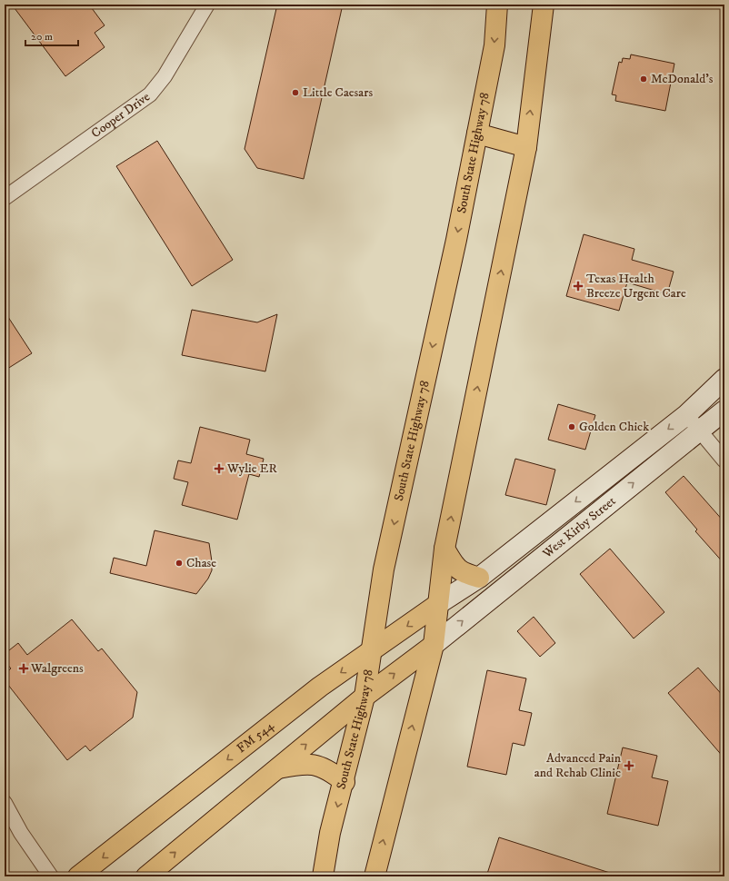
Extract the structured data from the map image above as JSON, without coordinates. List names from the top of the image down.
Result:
{
  "streets": {
    "main road": ["South State Highway 78", "West Kirby Street", "FM 544"],
    "street": ["Cooper Drive"]
  },
  "crossings": [
    ["South State Highway 78", "FM 544"],
    ["West Kirby Street", "FM 544"]
  ],
  "places": {
    "other": [
      "McDonald's",
      "Little Caesars",
      "Golden Chick",
      "Chase"
    ],
    "health": [
      "Texas Health Breeze Urgent Care",
      "Wylie ER",
      "Walgreens",
      "Advanced Pain and Rehab Clinic"
    ]
  },
  "scale_bar": "20 m"
}
